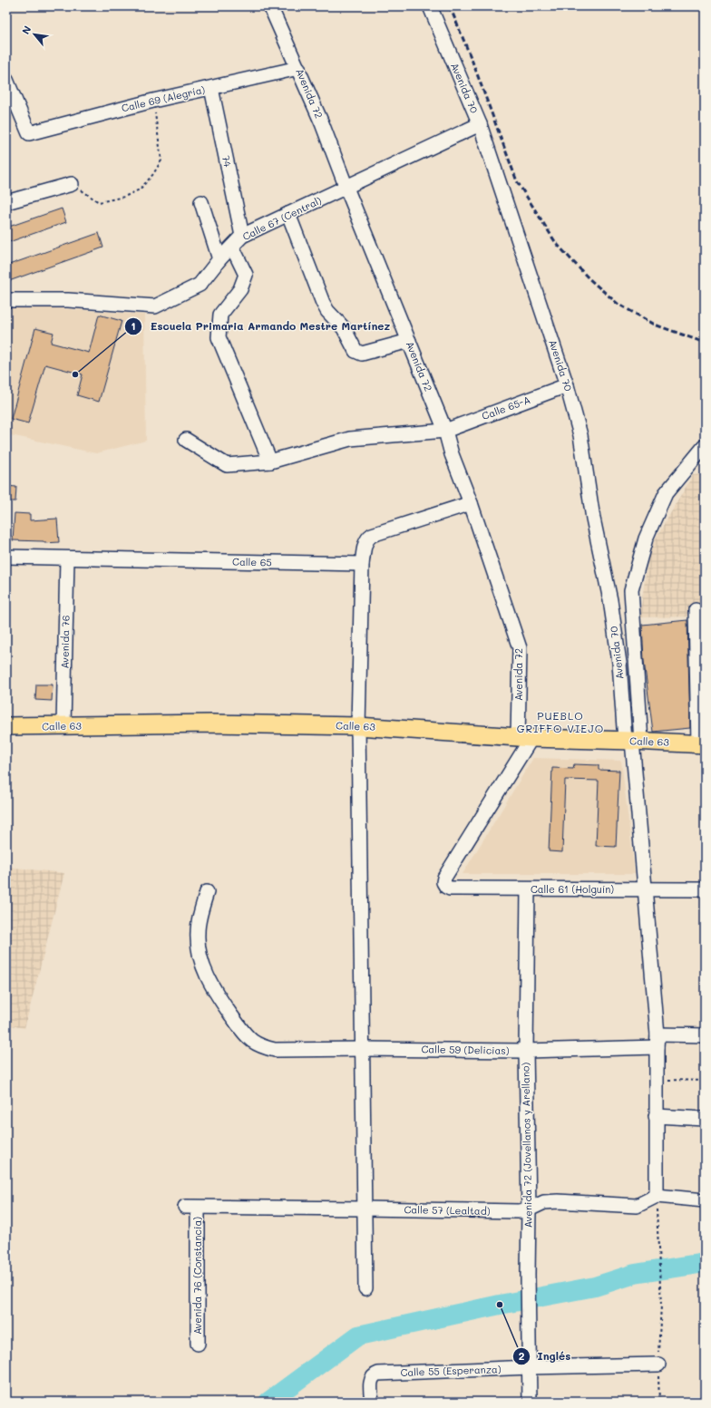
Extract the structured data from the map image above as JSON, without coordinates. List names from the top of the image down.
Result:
{
  "streets": {
    "main road": ["Calle 63"],
    "street": [
      "Avenida 70",
      "Avenida 72",
      "Calle 69 (Alegría)",
      "74",
      "Calle 67 (Central)",
      "Calle 65-A",
      "Calle 65",
      "Avenida 76",
      "Calle 61 (Holguín)",
      "Calle 59 (Delicias)",
      "Avenida 72 (Jovellanos y Arellano)",
      "Calle 57 (Lealtad)",
      "Avenida 76 (Constancia)",
      "Calle 55 (Esperanza)"
    ]
  },
  "crossings": [
    ["Avenida 70", "Calle 67 (Central)"],
    ["Avenida 70", "Calle 65-A"],
    ["Avenida 70", "Calle 63"],
    ["Avenida 72", "Calle 69 (Alegría)"],
    ["Avenida 72", "Calle 67 (Central)"],
    ["Avenida 72", "Calle 65-A"],
    ["Avenida 72", "Calle 63"],
    ["Avenida 72", "Calle 61 (Holguín)"],
    ["Calle 69 (Alegría)", "74"],
    ["74", "Calle 67 (Central)"],
    ["Calle 65", "Avenida 76"],
    ["Avenida 76", "Calle 63"],
    ["Calle 63", "Calle 61 (Holguín)"],
    ["Calle 61 (Holguín)", "Avenida 72 (Jovellanos y Arellano)"],
    ["Calle 59 (Delicias)", "Avenida 72 (Jovellanos y Arellano)"],
    ["Avenida 72 (Jovellanos y Arellano)", "Calle 57 (Lealtad)"],
    ["Avenida 72 (Jovellanos y Arellano)", "Calle 55 (Esperanza)"],
    ["Calle 57 (Lealtad)", "Avenida 76 (Constancia)"]
  ],
  "districts": ["PUEBLO GRIFFO VIEJO"],
  "places": ["Escuela Primaria Armando Mestre Martínez", "Inglés"],
  "north": "top left"
}
